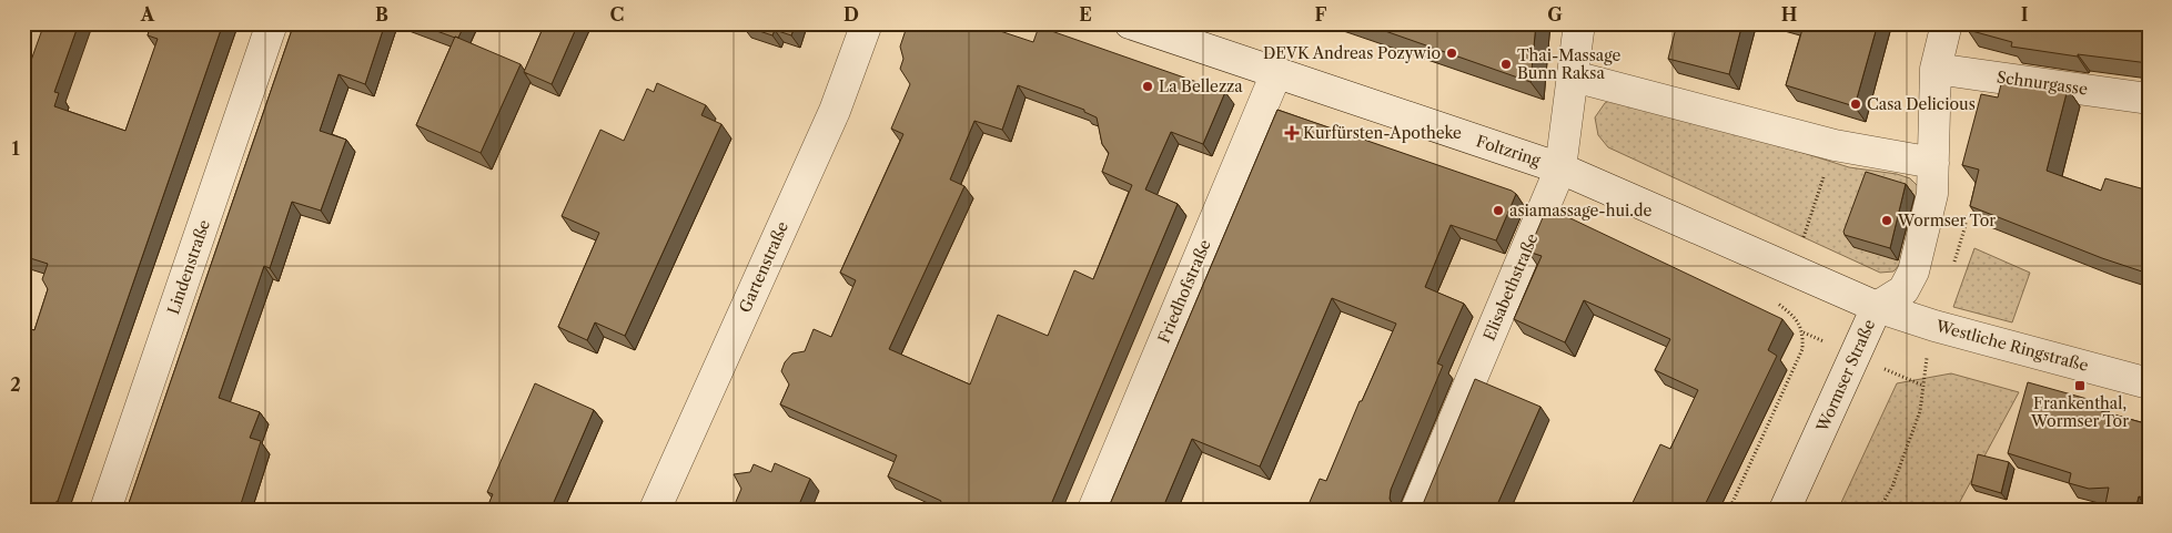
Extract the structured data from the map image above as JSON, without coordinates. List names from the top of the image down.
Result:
{
  "streets": {
    "street": [
      "Schnurgasse",
      "Foltzring",
      "Lindenstraße",
      "Gartenstraße",
      "Elisabethstraße",
      "Friedhofstraße",
      "Westliche Ringstraße",
      "Wormser Straße"
    ]
  },
  "crossings": [
    ["Schnurgasse", "Wormser Straße"],
    ["Foltzring", "Elisabethstraße"],
    ["Foltzring", "Friedhofstraße"],
    ["Foltzring", "Westliche Ringstraße"],
    ["Foltzring", "Wormser Straße"],
    ["Westliche Ringstraße", "Wormser Straße"]
  ],
  "places": {
    "other": [
      "DEVK Andreas Pozywio",
      "Thai-Massage Bunn Raksa",
      "La Bellezza",
      "Casa Delicious",
      "asiamassage-hui.de",
      "Wormser Tor"
    ],
    "health": ["Kurfürsten-Apotheke"],
    "transit": ["Frankenthal, Wormser Tor"]
  },
  "grid": {
    "columns": [
      "A",
      "B",
      "C",
      "D",
      "E",
      "F",
      "G",
      "H",
      "I"
    ],
    "rows": ["1", "2"]
  }
}
